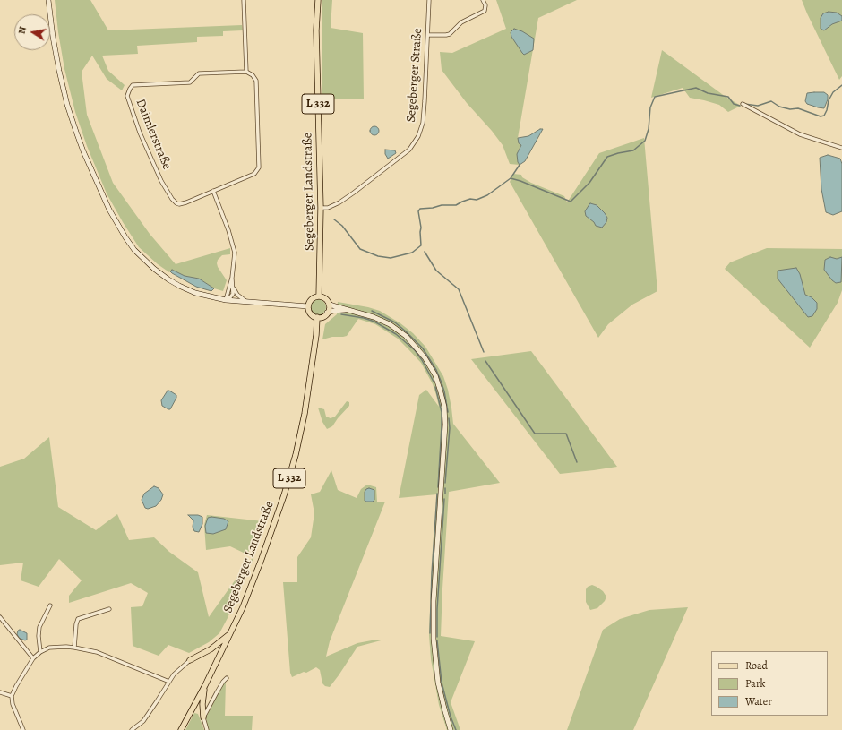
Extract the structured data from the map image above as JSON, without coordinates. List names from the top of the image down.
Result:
{
  "streets": {
    "main road": ["L 332", "Segeberger Landstraße"],
    "street": ["Segeberger Straße", "Daimlerstraße"]
  },
  "crossings": [
    ["Segeberger Straße", "Segeberger Landstraße"]
  ],
  "legend": ["Road", "Park", "Water"],
  "north": "left"
}
